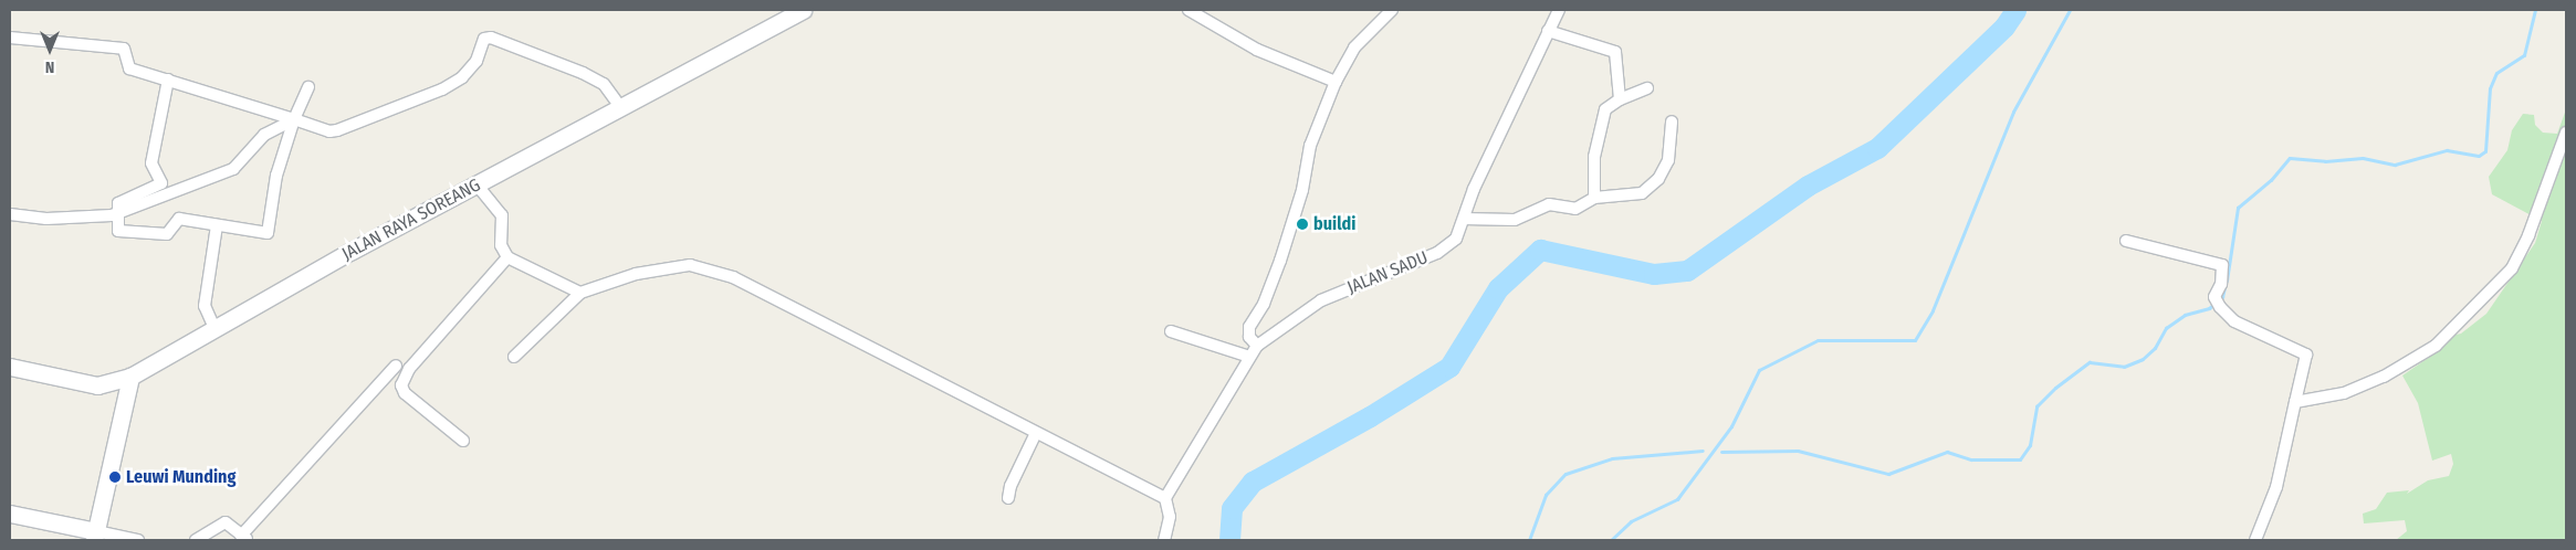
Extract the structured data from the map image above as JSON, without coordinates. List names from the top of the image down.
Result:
{
  "streets": {
    "main road": ["JALAN RAYA SOREANG"],
    "street": ["JALAN SADU"]
  },
  "places": ["buildi", "Leuwi Munding"],
  "north": "bottom"
}
